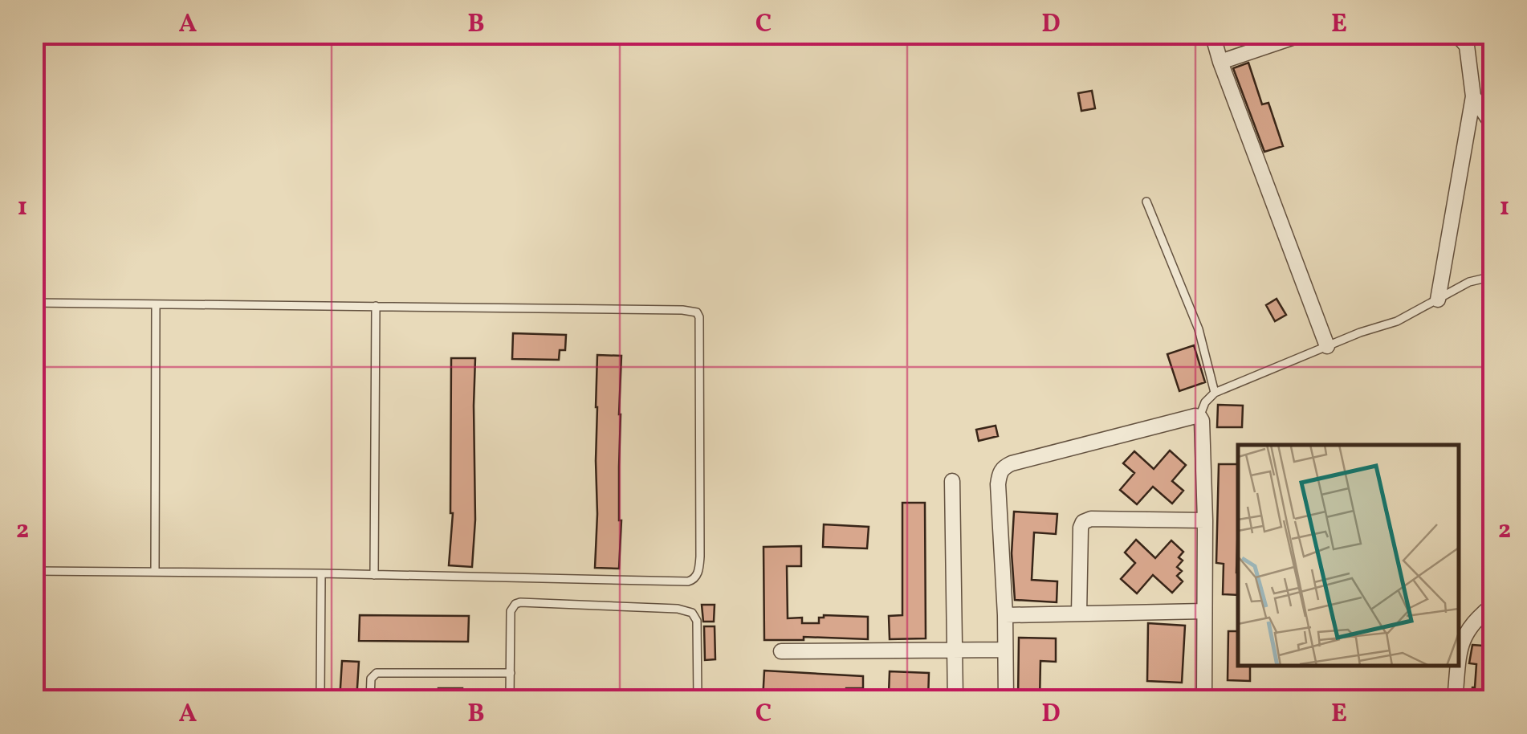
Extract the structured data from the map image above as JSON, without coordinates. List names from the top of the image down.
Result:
{
  "grid": {
    "columns": [
      "A",
      "B",
      "C",
      "D",
      "E"
    ],
    "rows": ["1", "2"]
  }
}
